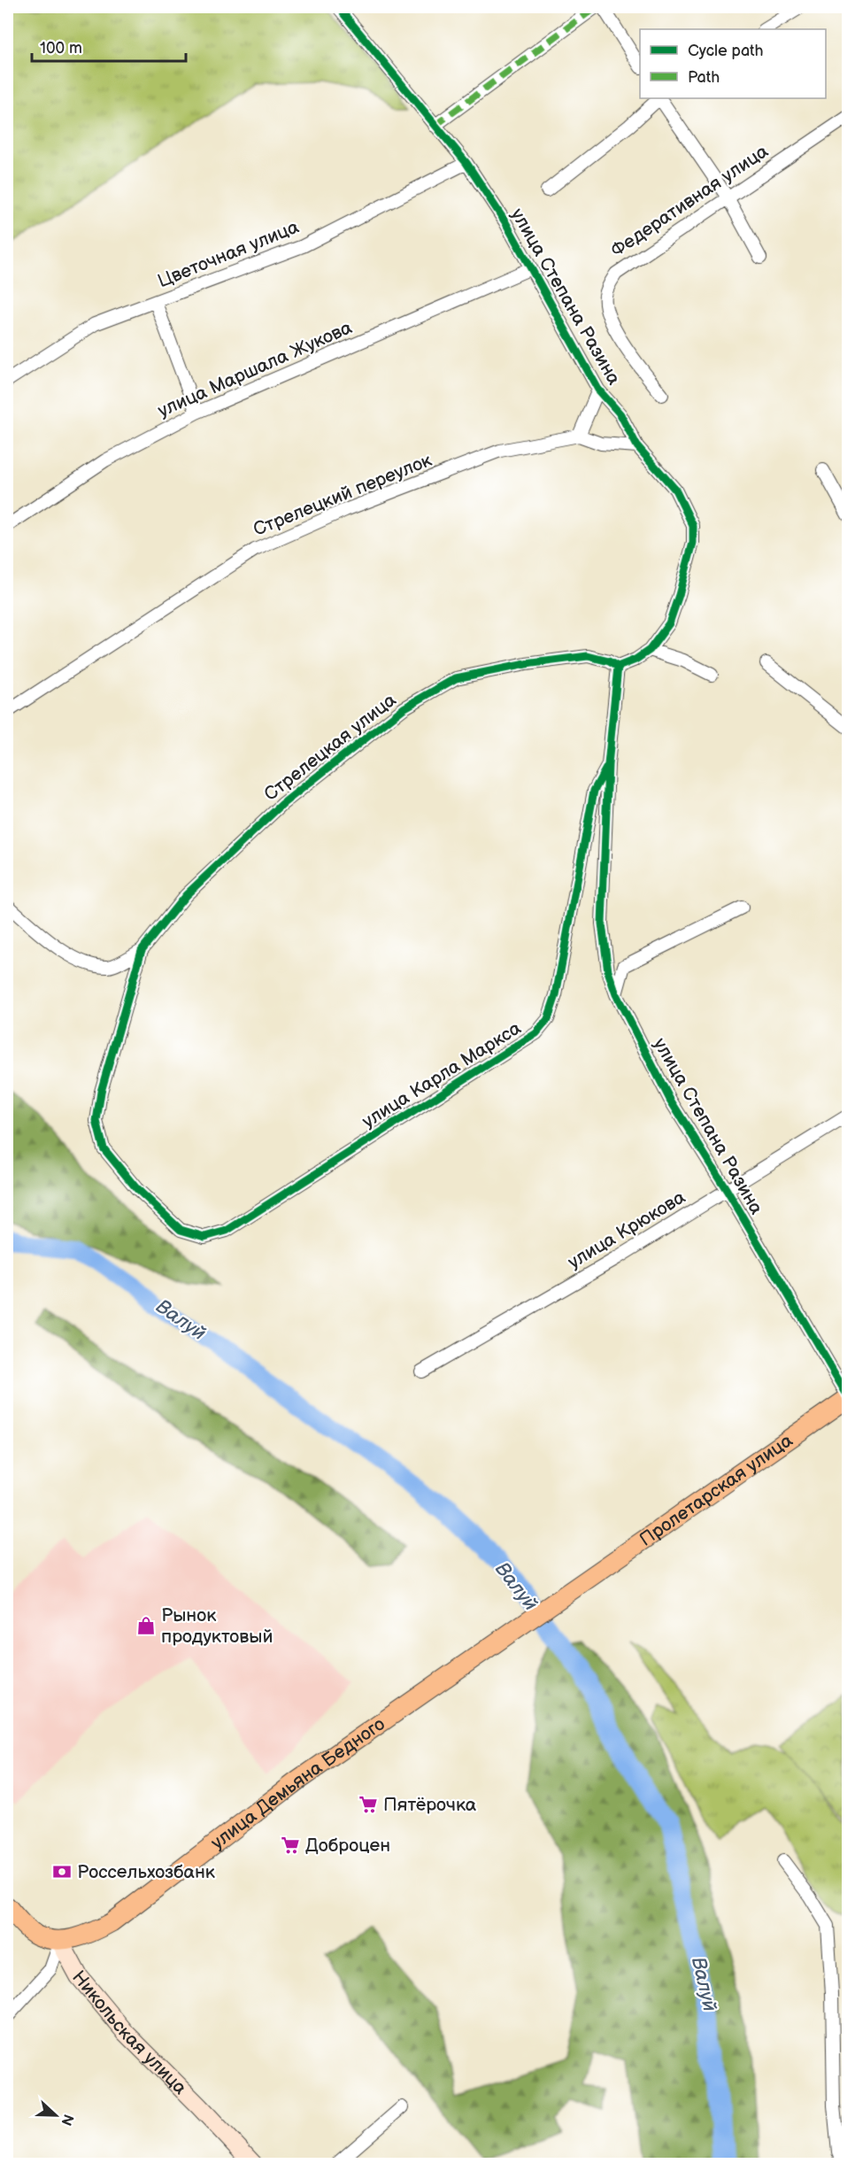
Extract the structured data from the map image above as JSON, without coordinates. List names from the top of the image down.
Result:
{
  "streets": {
    "main road": ["Пролетарская улица", "улица Демьяна Бедного", "Никольская улица"],
    "street": [
      "Федеративная улица",
      "Цветочная улица",
      "улица Степана Разина",
      "улица Маршала Жукова",
      "Стрелецкий переулок",
      "Стрелецкая улица",
      "улица Карла Маркса",
      "улица Крюкова"
    ]
  },
  "crossings": [
    ["Цветочная улица", "улица Степана Разина"],
    ["улица Степана Разина", "улица Маршала Жукова"],
    ["улица Степана Разина", "Стрелецкий переулок"],
    ["улица Степана Разина", "Стрелецкая улица"],
    ["улица Степана Разина", "улица Карла Маркса"],
    ["улица Степана Разина", "улица Крюкова"],
    ["улица Степана Разина", "Пролетарская улица"],
    ["Стрелецкая улица", "улица Карла Маркса"],
    ["Пролетарская улица", "улица Демьяна Бедного"],
    ["улица Демьяна Бедного", "Никольская улица"]
  ],
  "water": ["Валуй"],
  "places": {
    "shop": ["Рынок продуктовый"],
    "supermarket": ["Пятёрочка", "Доброцен"],
    "bank": ["Россельхозбанк"]
  },
  "legend": ["Cycle path", "Path"],
  "scale_bar": "100 m",
  "north": "right"
}
